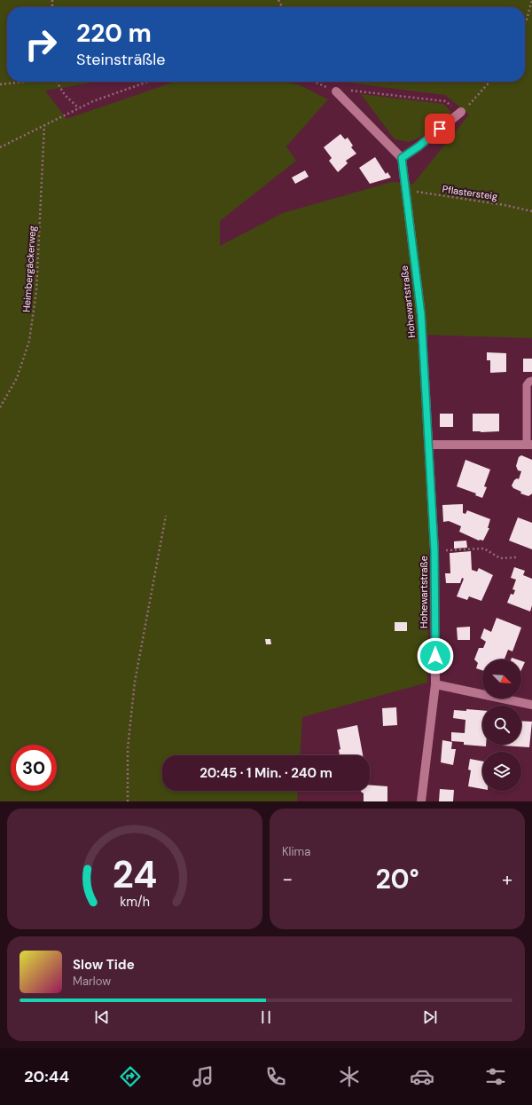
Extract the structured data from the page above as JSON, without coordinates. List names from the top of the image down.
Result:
{
  "streets": {
    "street": ["Hohewartstraße"],
    "path": ["Pflastersteig", "Heimbergäckerweg"]
  },
  "crossings": [
    ["Pflastersteig", "Hohewartstraße"]
  ],
  "north": "bottom right",
  "page": {
    "turn": ["220 m", "Steinsträßle"],
    "limit": "30",
    "trip": "20:45 · 1 Min. · 240 m",
    "tile": "Klima",
    "heat": ["−", "20°", "+"],
    "song": ["Slow Tide", "Marlow"],
    "tabs": "20:44",
    "gauge": ["24", "km/h"]
  }
}
